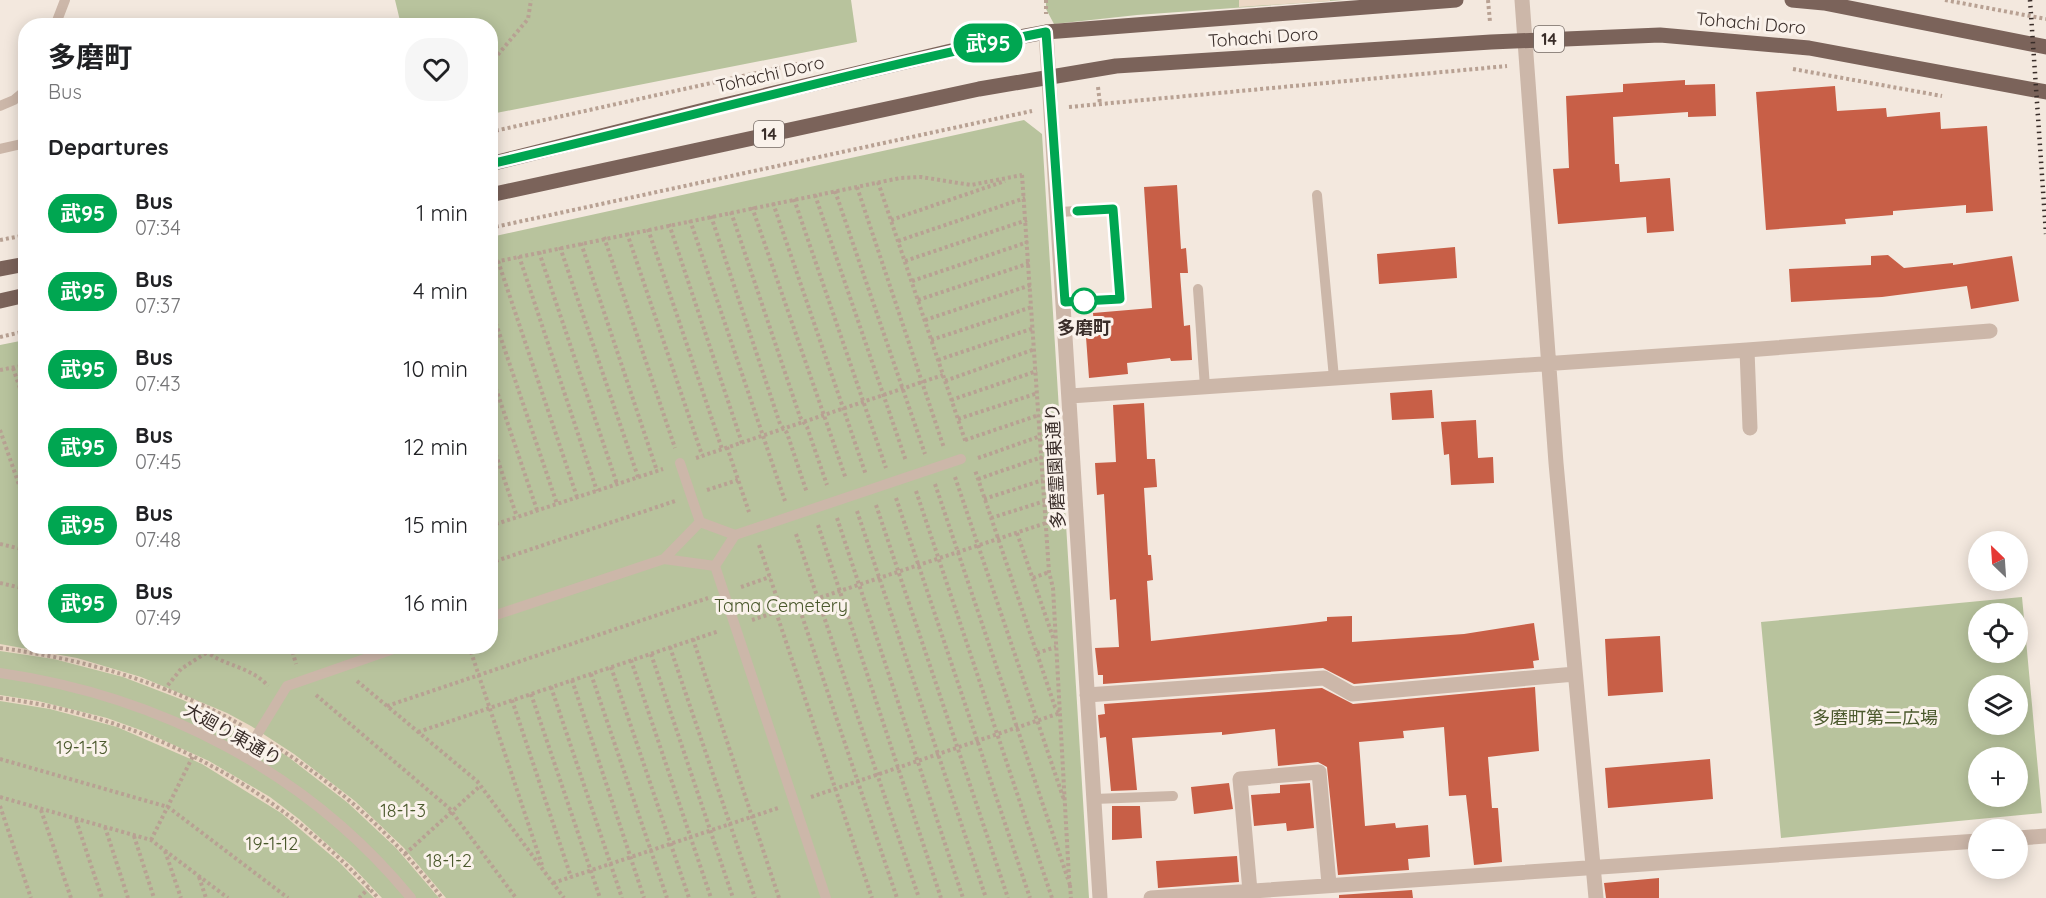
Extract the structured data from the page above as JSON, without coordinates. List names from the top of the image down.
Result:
{
  "streets": {
    "main road": ["Tohachi Doro", "14"],
    "street": ["多磨霊園東通り"],
    "lane": ["大廻り東通り"]
  },
  "crossings": [
    ["Tohachi Doro", "多磨霊園東通り"]
  ],
  "parks": [
    "Tama Cemetery",
    "多磨町第二広場",
    "19-1-13",
    "18-1-3",
    "19-1-12",
    "18-1-2"
  ],
  "places": ["多磨町"],
  "lines": ["bus line 武95"],
  "north": "top left",
  "page": {
    "on_map": "武95",
    "heading": [
      ["多磨町", "Bus"],
      "Departures"
    ],
    "list": [
      {
        "mark": "武95",
        "name": "Bus",
        "note": "07:34",
        "value": "1 min"
      },
      {
        "mark": "武95",
        "name": "Bus",
        "note": "07:37",
        "value": "4 min"
      },
      {
        "mark": "武95",
        "name": "Bus",
        "note": "07:43",
        "value": "10 min"
      },
      {
        "mark": "武95",
        "name": "Bus",
        "note": "07:45",
        "value": "12 min"
      },
      {
        "mark": "武95",
        "name": "Bus",
        "note": "07:48",
        "value": "15 min"
      },
      {
        "mark": "武95",
        "name": "Bus",
        "note": "07:49",
        "value": "16 min"
      }
    ],
    "map_buttons": ["+", "−"]
  }
}
